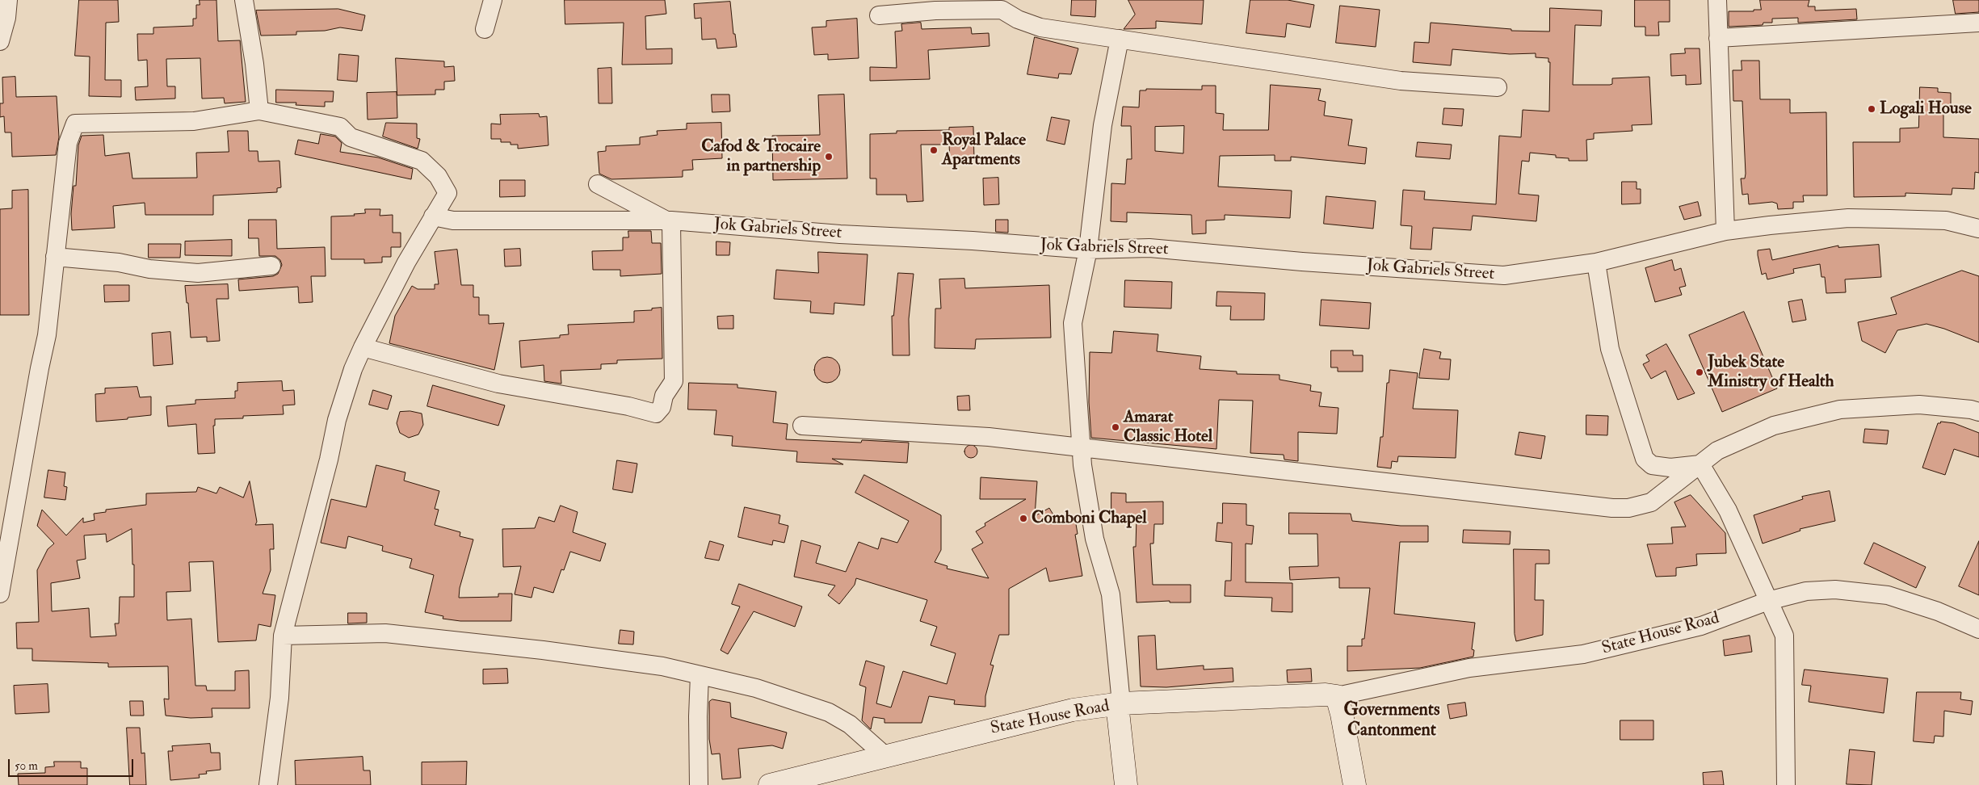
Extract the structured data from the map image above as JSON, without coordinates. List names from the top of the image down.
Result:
{
  "streets": {
    "main road": ["State House Road"],
    "street": ["Jok Gabriels Street"]
  },
  "districts": ["Governments Cantonment"],
  "places": [
    "Logali House",
    "Royal Palace Apartments",
    "Cafod & Trocaire in partnership",
    "Jubek State Ministry of Health",
    "Amarat Classic Hotel",
    "Comboni Chapel"
  ],
  "scale_bar": "50 m"
}
